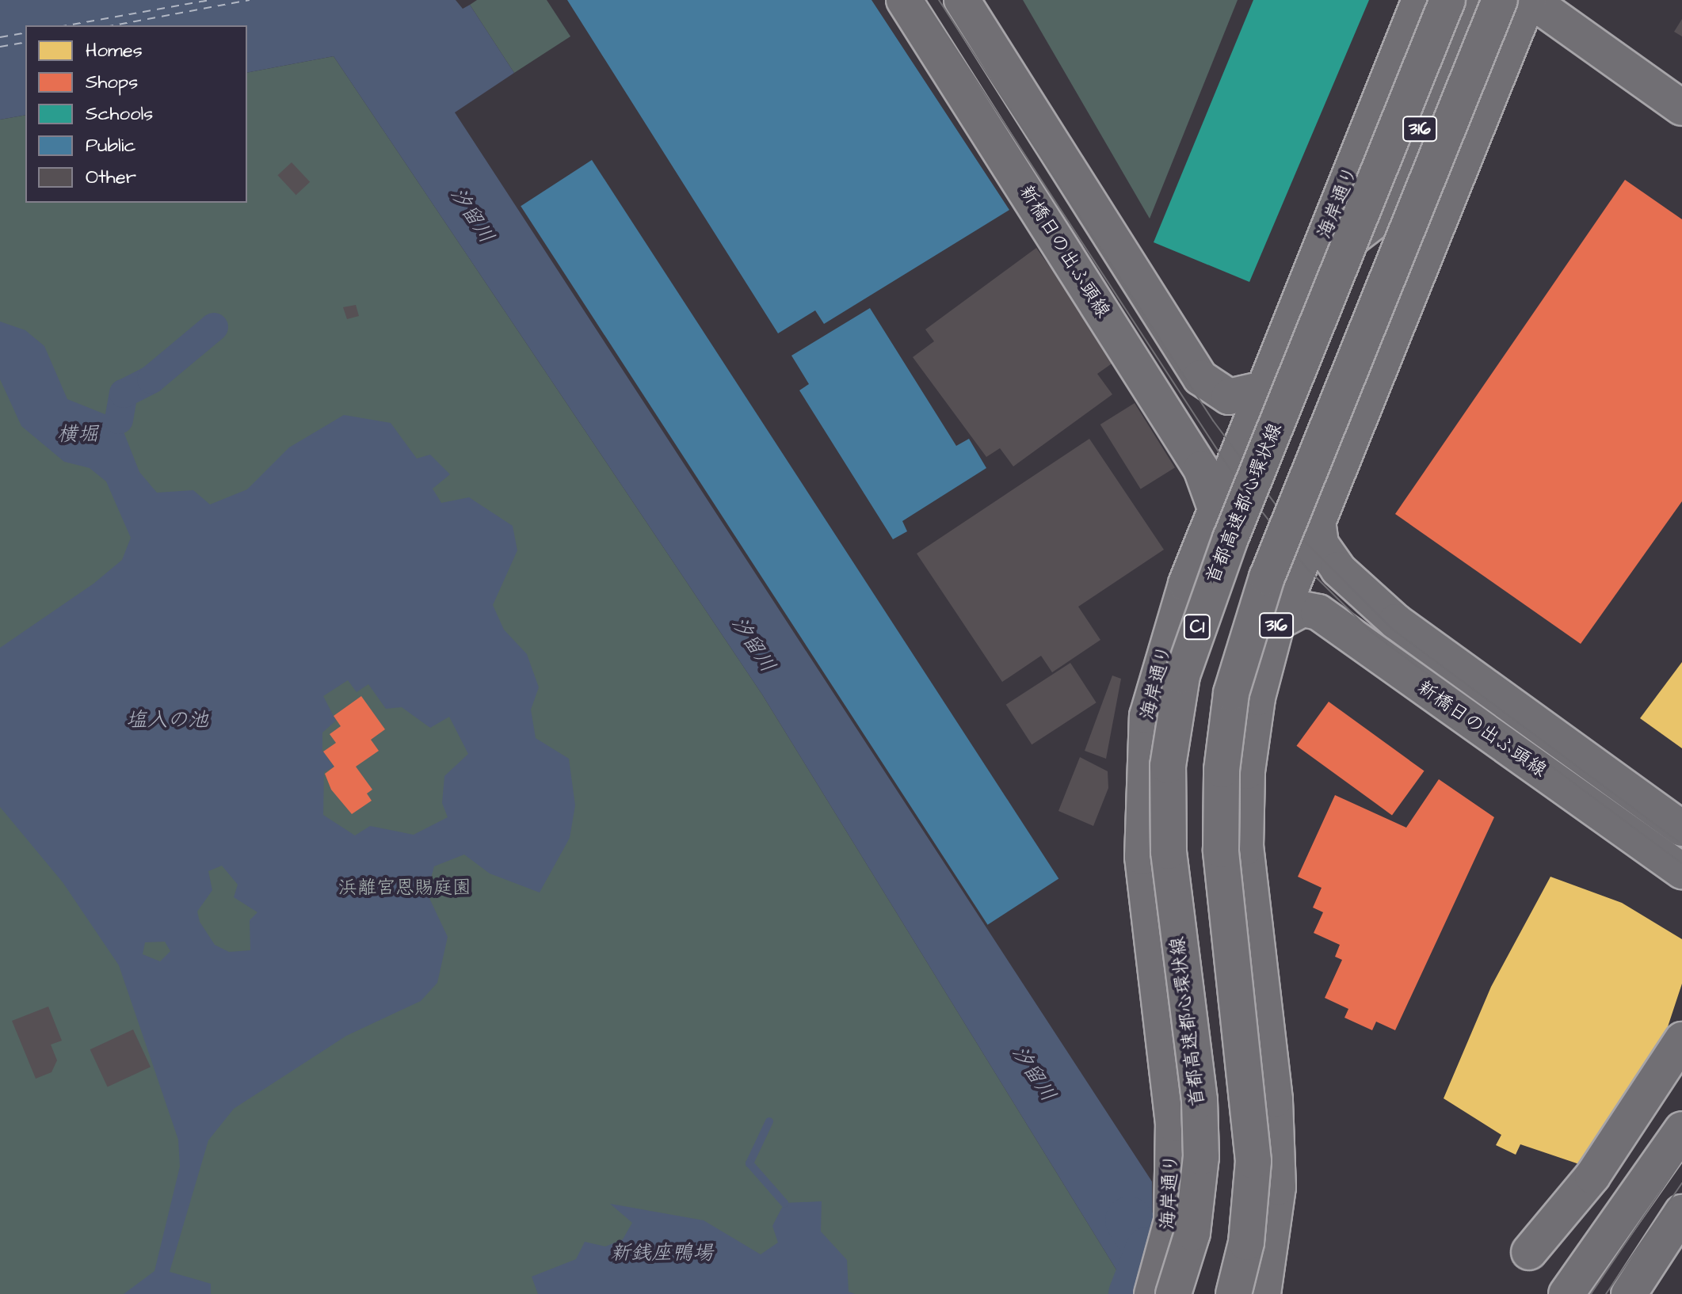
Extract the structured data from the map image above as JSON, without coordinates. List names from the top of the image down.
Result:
{
  "streets": {
    "main road": [
      "316",
      "海岸通り",
      "新橋日の出ふ頭線",
      "首都高速都心環状線",
      "C1"
    ]
  },
  "crossings": [
    ["316", "海岸通り"],
    ["316", "新橋日の出ふ頭線"],
    ["海岸通り", "新橋日の出ふ頭線"]
  ],
  "water": [
    "汐留川",
    "横堀",
    "塩入の池",
    "新銭座鴨場"
  ],
  "parks": ["浜離宮恩賜庭園"],
  "legend": [
    "Homes",
    "Shops",
    "Schools",
    "Public",
    "Other"
  ]
}
